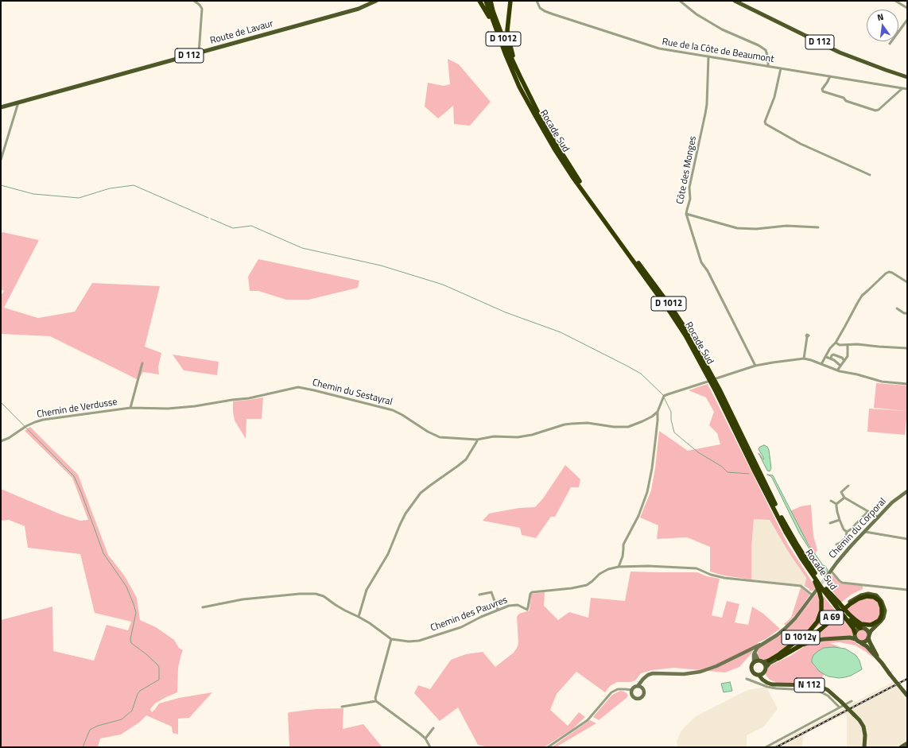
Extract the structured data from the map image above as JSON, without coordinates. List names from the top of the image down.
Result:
{
  "streets": {
    "highway": [
      "D 1012",
      "Rocade Sud",
      "A 69",
      "D 1012y"
    ],
    "main road": ["Route de Lavaur", "D 112", "N 112"],
    "street": [
      "Rue de la Côte de Beaumont",
      "Côte des Monges",
      "Chemin du Sestayral",
      "Chemin de Verdusse",
      "Chemin du Corporal",
      "Chemin des Pauvres"
    ]
  },
  "crossings": [
    ["Rue de la Côte de Beaumont", "Côte des Monges"],
    ["Rocade Sud", "A 69"],
    ["Rocade Sud", "D 1012y"],
    ["Chemin du Sestayral", "Chemin de Verdusse"],
    ["A 69", "D 1012y"]
  ],
  "north": "top"
}
